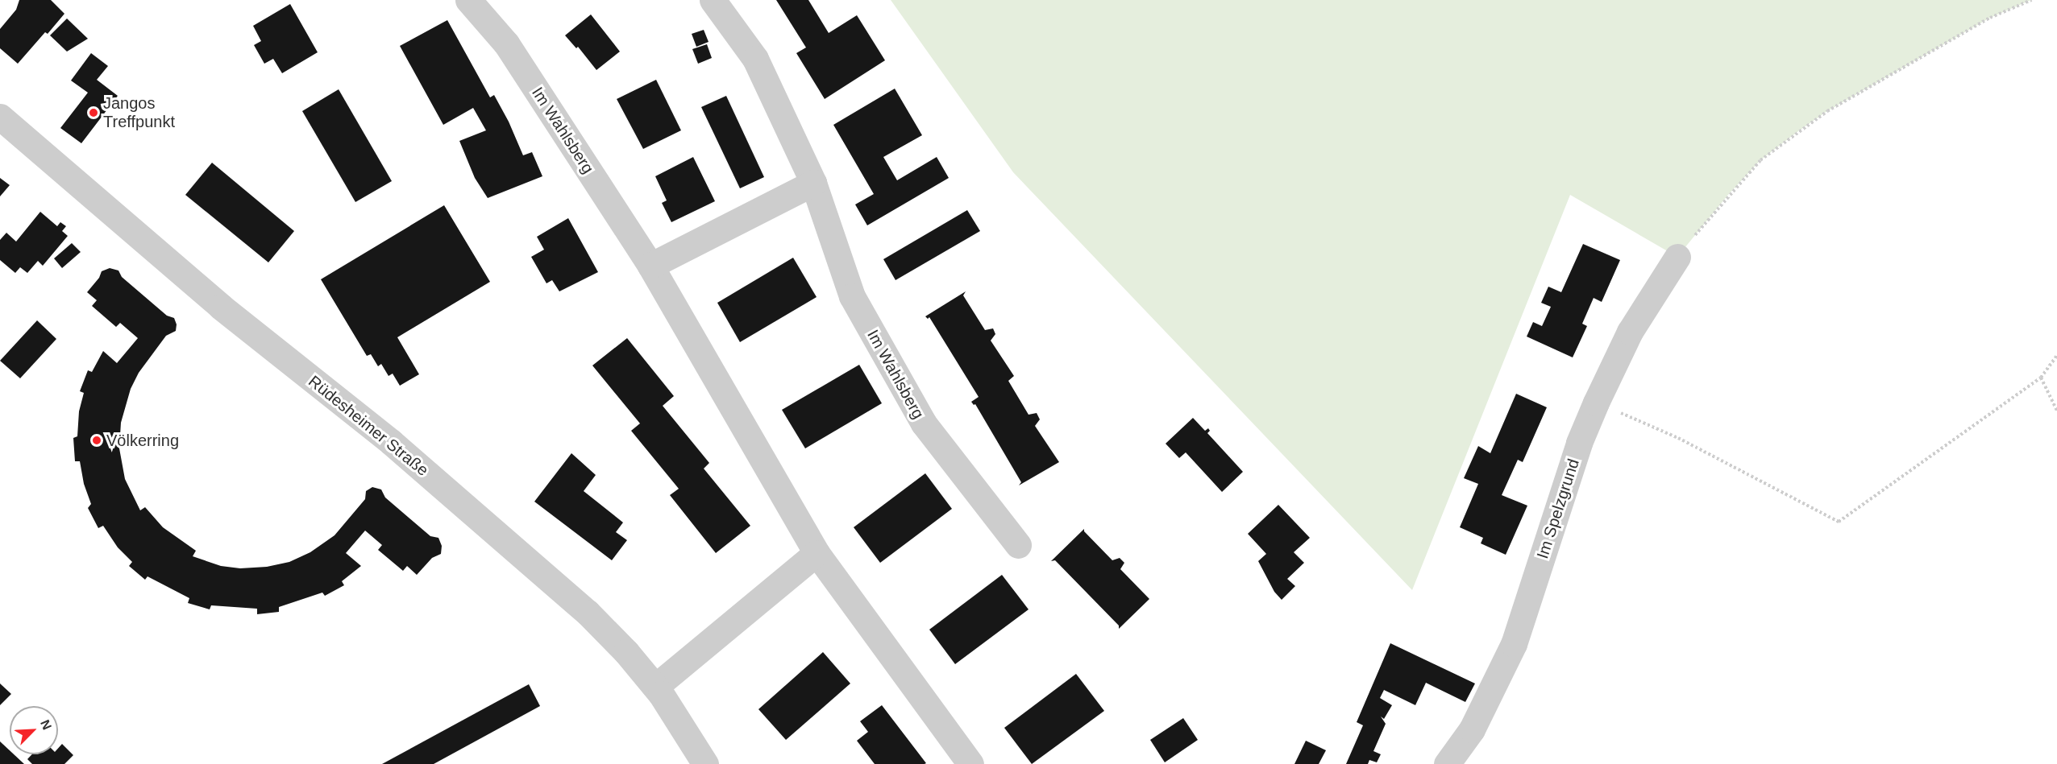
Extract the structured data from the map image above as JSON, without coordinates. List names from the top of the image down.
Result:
{
  "streets": {
    "street": ["Im Wahlsberg", "Rüdesheimer Straße", "Im Spelzgrund"]
  },
  "places": ["Jangos Treffpunkt", "Völkerring"],
  "north": "top right"
}
